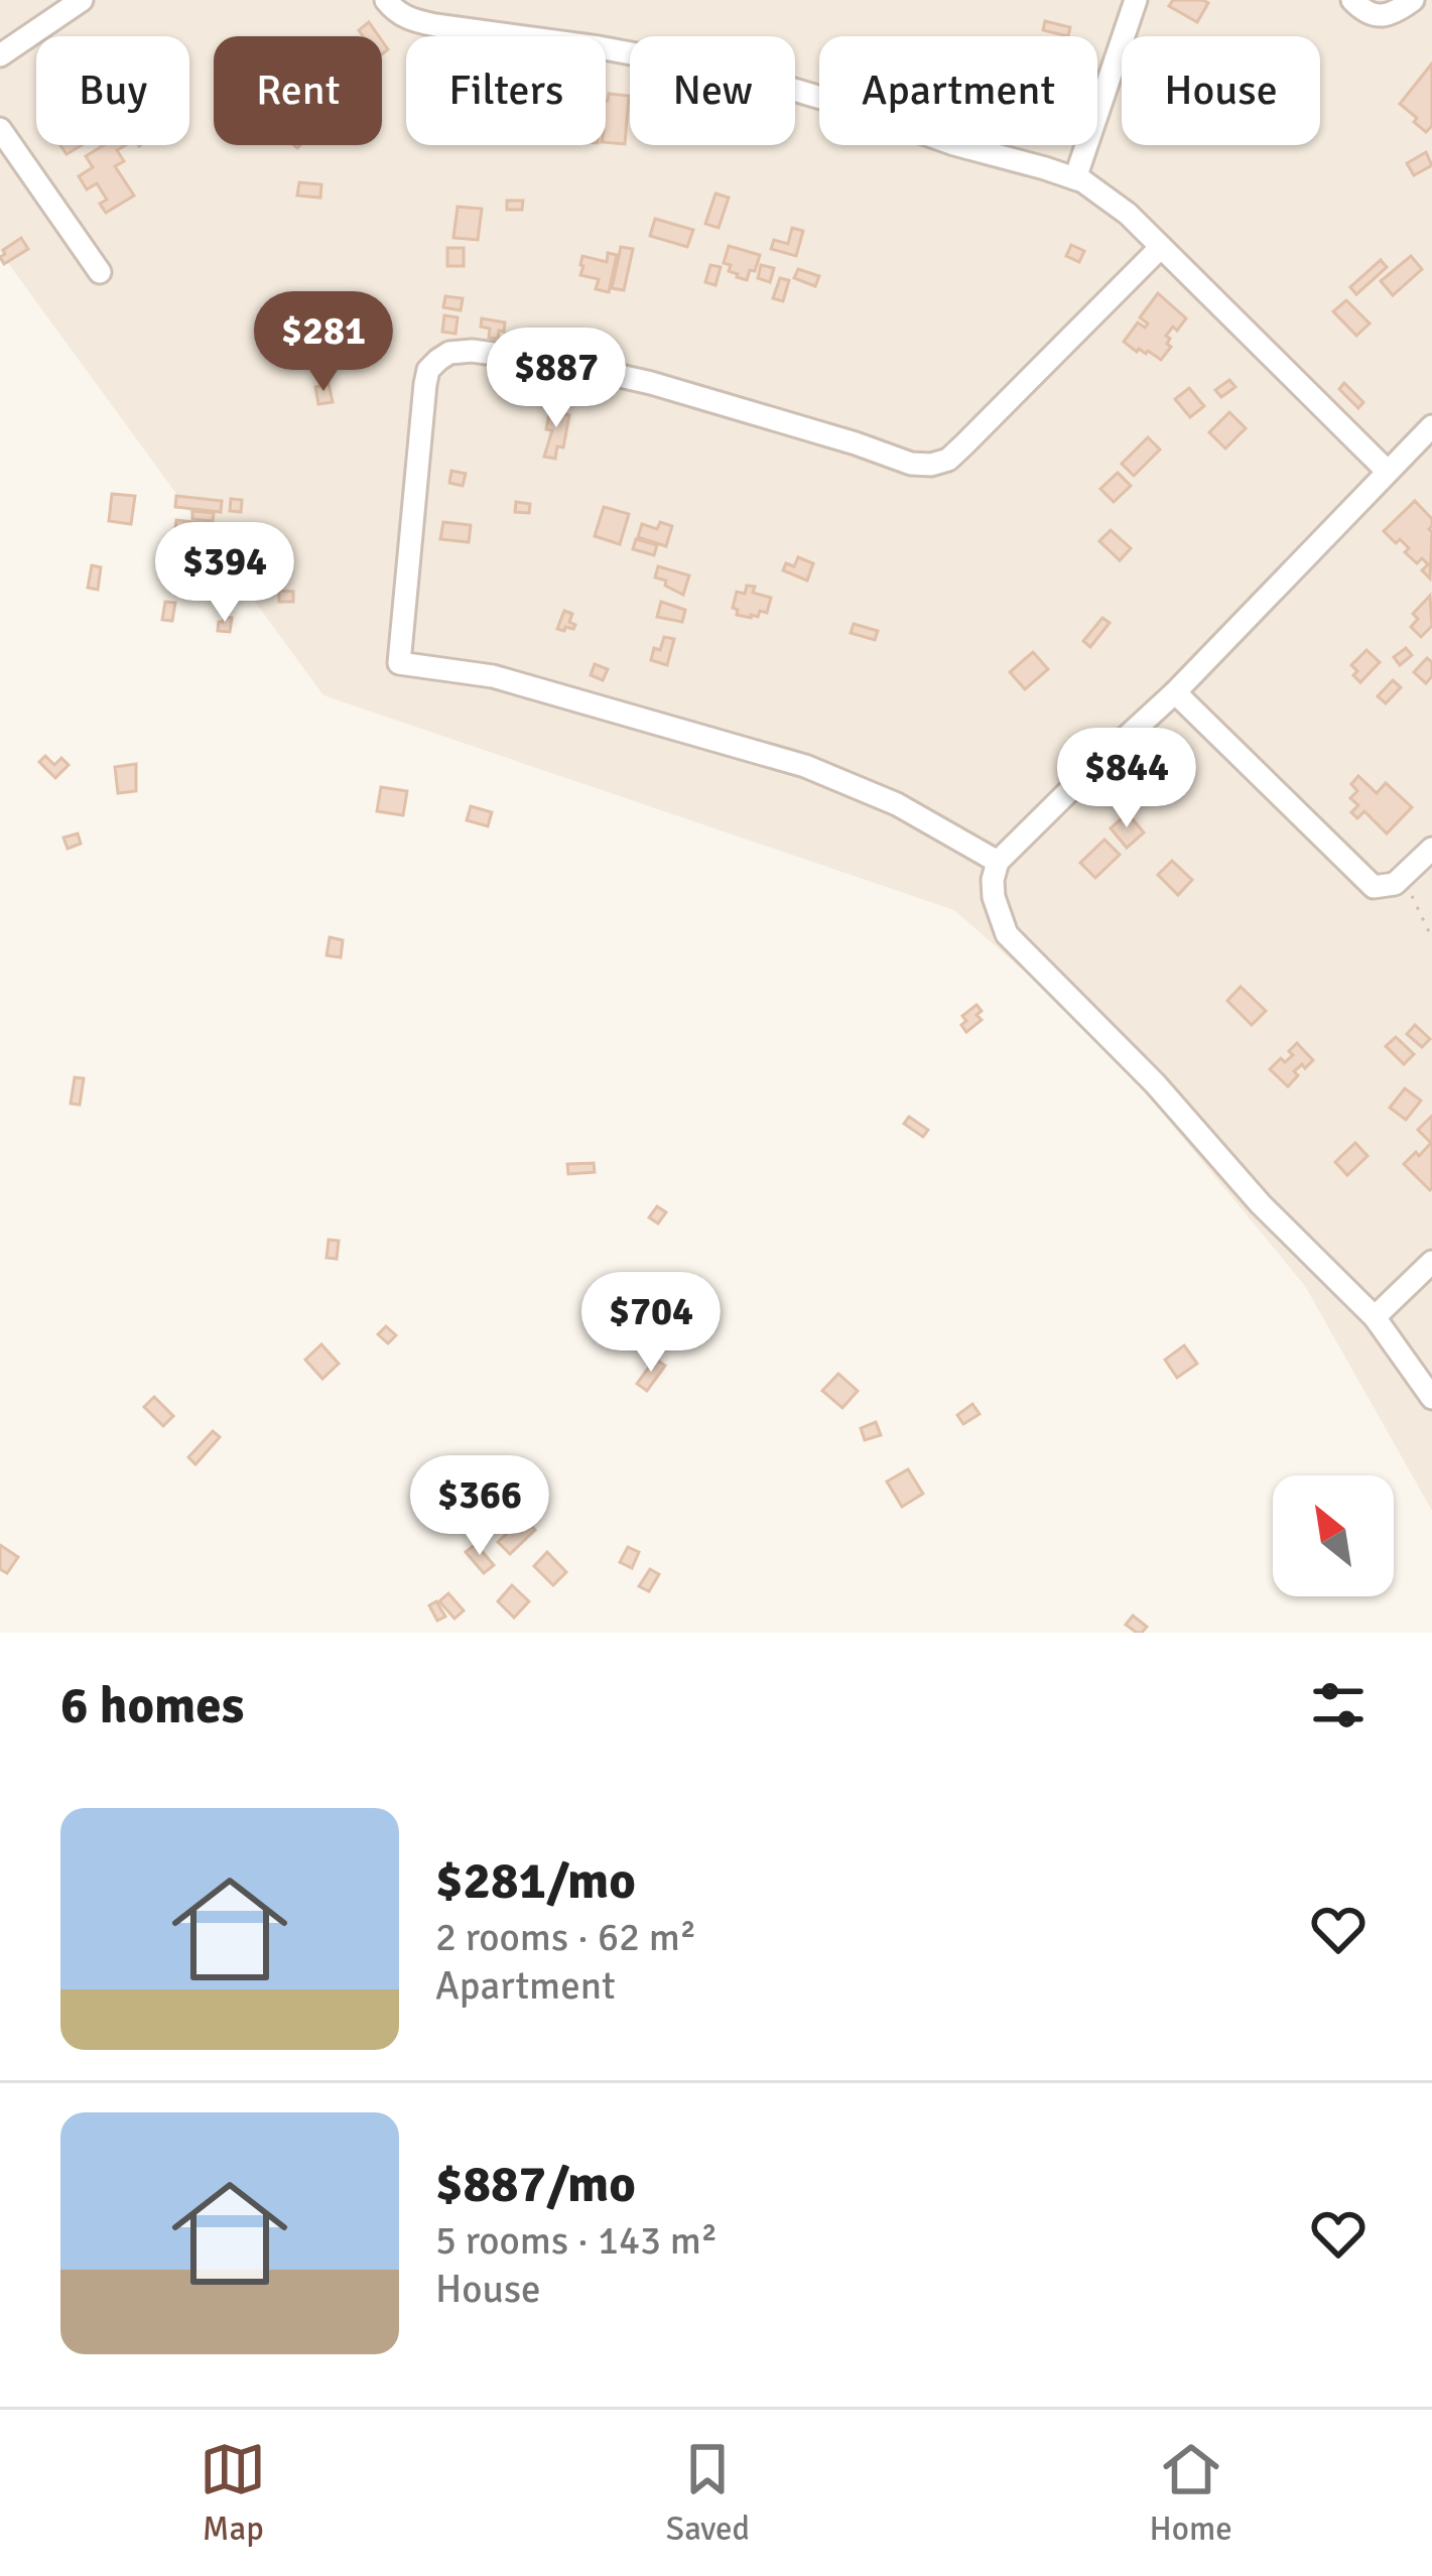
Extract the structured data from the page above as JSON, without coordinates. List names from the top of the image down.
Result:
{
  "north": "top left",
  "page": {
    "chip": [
      "Buy",
      "Rent",
      "Filters",
      "New",
      "Apartment",
      "House"
    ],
    "price": [
      "$281",
      "$887",
      "$394",
      "$844",
      "$704",
      "$366"
    ],
    "heading": "6 homes",
    "list": [
      {
        "name": "$281/mo",
        "note": "2 rooms · 62 m² · Apartment"
      },
      {
        "name": "$887/mo",
        "note": "5 rooms · 143 m² · House"
      }
    ],
    "tabs": ["Map", "Saved", "Home"]
  }
}
